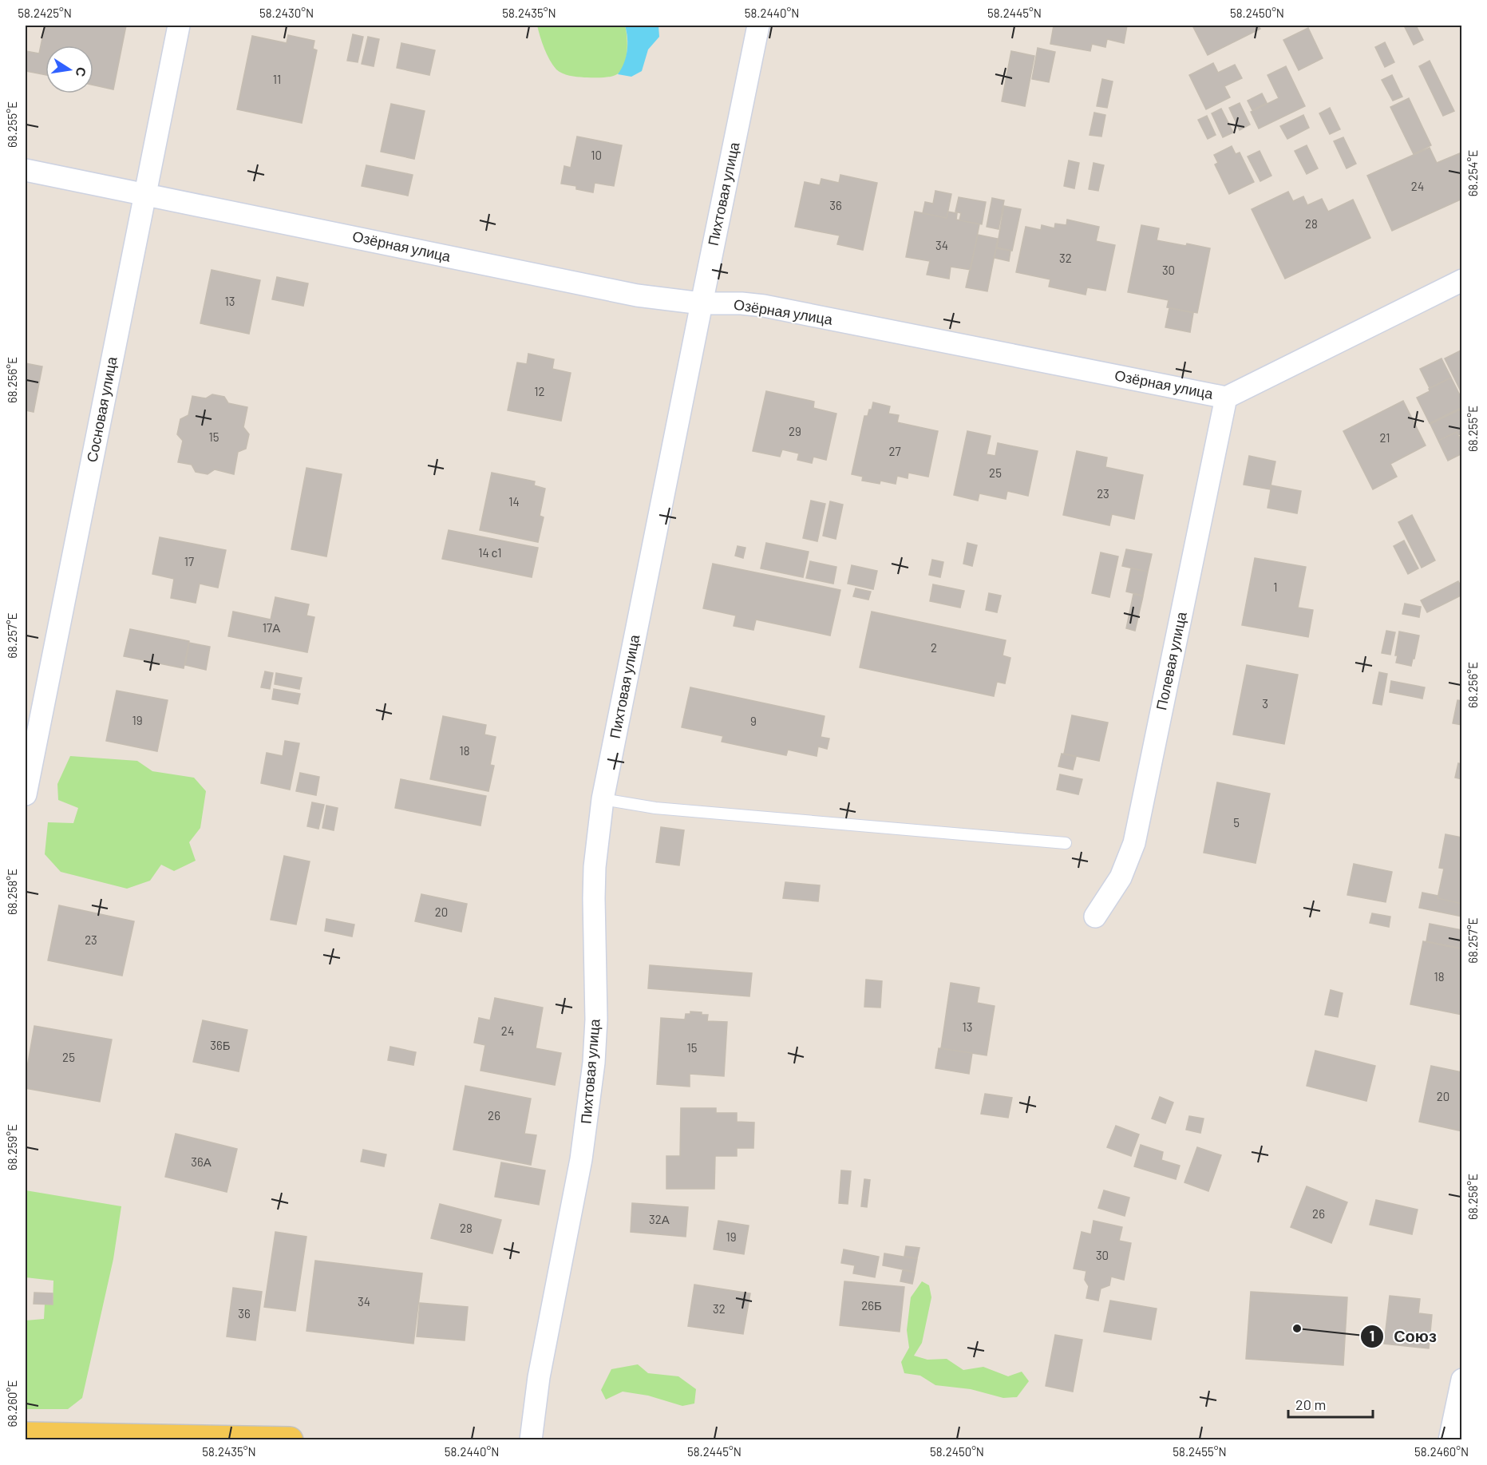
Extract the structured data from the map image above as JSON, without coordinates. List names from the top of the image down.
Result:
{
  "streets": {
    "street": [
      "Пихтовая улица",
      "Озёрная улица",
      "Сосновая улица",
      "Полевая улица"
    ]
  },
  "crossings": [
    ["Пихтовая улица", "Озёрная улица"],
    ["Озёрная улица", "Сосновая улица"],
    ["Озёрная улица", "Полевая улица"]
  ],
  "places": ["Союз"],
  "house_numbers": [
    "11",
    "10",
    "24",
    "36",
    "28",
    "34",
    "32",
    "30",
    "13",
    "12",
    "29",
    "15",
    "21",
    "27",
    "25",
    "23",
    "14",
    "14 с1",
    "17",
    "1",
    "17А",
    "2",
    "3",
    "19",
    "9",
    "18",
    "5",
    "20",
    "23",
    "18",
    "13",
    "24",
    "36Б",
    "15",
    "25",
    "20",
    "26",
    "36А",
    "26",
    "32А",
    "28",
    "19",
    "30",
    "34",
    "26Б",
    "32",
    "36"
  ],
  "scale_bar": "20 m",
  "north": "right",
  "coordinates": [
    "58.2425°N",
    "58.2430°N",
    "58.2435°N",
    "58.2440°N",
    "58.2445°N",
    "58.2450°N",
    "68.255°E",
    "68.254°E",
    "68.256°E",
    "68.257°E",
    "68.258°E",
    "68.259°E",
    "68.260°E",
    "58.2455°N",
    "58.2460°N"
  ]
}
